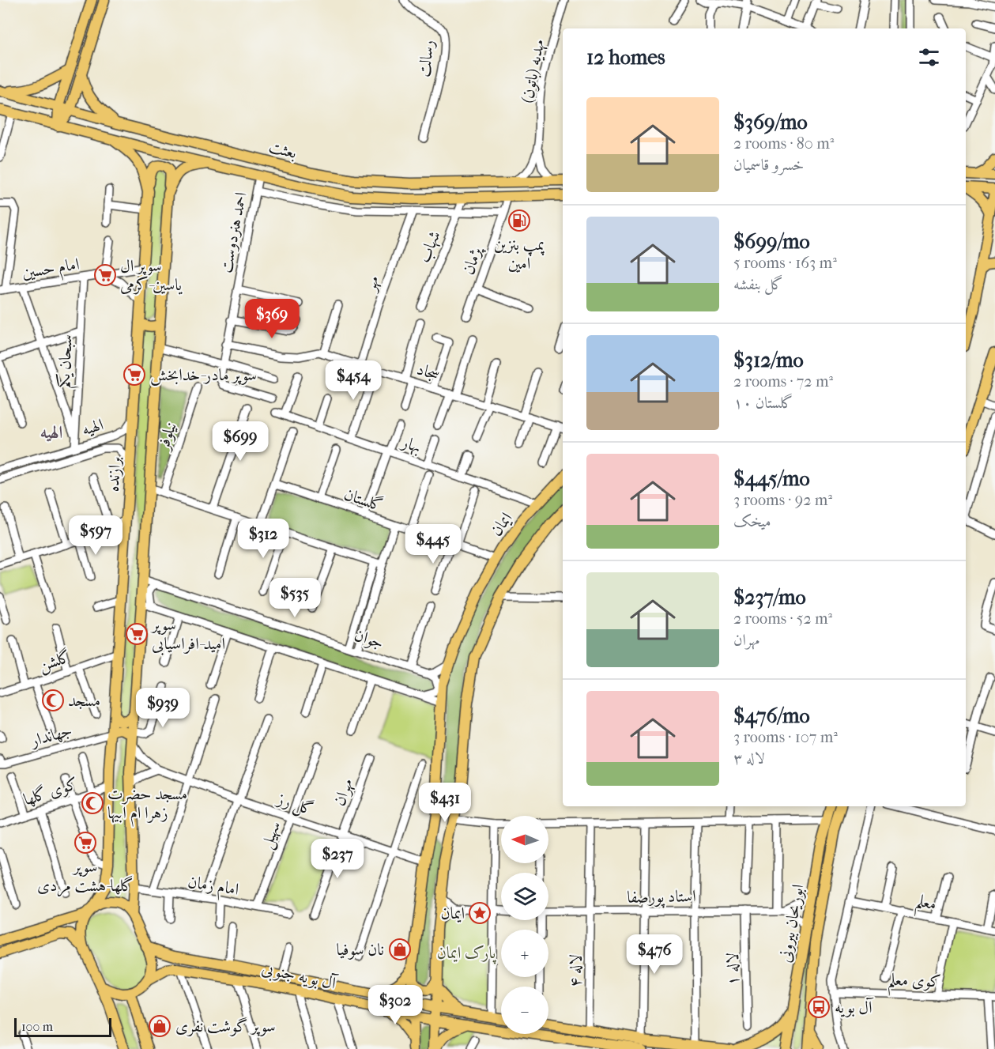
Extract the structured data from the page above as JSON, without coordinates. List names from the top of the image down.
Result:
{
  "streets": {
    "main road": [
      "بعثت",
      "برازنده",
      "ایمان",
      "ابوریحان بیرونی",
      "آل بویه جنوبی"
    ],
    "street": [
      "رسالت",
      "مهدیه (باتون)",
      "احمد هنردوست",
      "شهاب",
      "پژمان",
      "امام حسین",
      "مهر",
      "سبحان یکم",
      "سجاد",
      "الهیه",
      "نیلوفر",
      "بهار",
      "گلستان",
      "جوان",
      "گلشن",
      "جهاندار",
      "کوی گلها",
      "مهران",
      "گل رز",
      "سهیل",
      "امام زمان",
      "استاد پورصفا",
      "معلم",
      "لاله ۱",
      "لاله ۴",
      "کوی معلم"
    ]
  },
  "crossings": [
    ["مهدیه (باتون)", "بعثت"],
    ["بعثت", "احمد هنردوست"],
    ["بعثت", "شهاب"],
    ["بعثت", "پژمان"],
    ["بعثت", "برازنده"],
    ["احمد هنردوست", "سجاد"],
    ["امام حسین", "سبحان یکم"],
    ["امام حسین", "برازنده"],
    ["مهر", "سجاد"],
    ["سبحان یکم", "الهیه"],
    ["الهیه", "برازنده"],
    ["بهار", "ایمان"],
    ["برازنده", "گلشن"],
    ["برازنده", "جهاندار"],
    ["برازنده", "کوی گلها"],
    ["برازنده", "آل بویه جنوبی"],
    ["گلستان", "ایمان"],
    ["ایمان", "گل رز"],
    ["ایمان", "آل بویه جنوبی"],
    ["مهران", "گل رز"],
    ["گل رز", "سهیل"],
    ["سهیل", "امام زمان"],
    ["استاد پورصفا", "لاله ۱"],
    ["استاد پورصفا", "لاله ۴"],
    ["لاله ۴", "آل بویه جنوبی"]
  ],
  "districts": ["الهیه"],
  "parks": ["پارک ایمان"],
  "places": {
    "fuel station": ["پمپ بنزین امین"],
    "supermarket": [
      "سوپر ال یاسین-کرمی",
      "سوپر مادر-خدابخش",
      "سوپر امید-افراسیابی",
      "سوپر گلها-هشت مردی"
    ],
    "mosque": ["مسجد", "مسجد حضرت زهرا ام ابیها"],
    "place": ["ایمان"],
    "shop": ["نان سوفیا", "سوپر گوشت نفری"],
    "bus stop": ["آل بویه"]
  },
  "scale_bar": "100 m",
  "north": "left",
  "page": {
    "heading": "12 homes",
    "list": [
      {
        "name": "$369/mo",
        "note": "2 rooms · 80 m² · خسرو قاسمیان"
      },
      {
        "name": "$699/mo",
        "note": "5 rooms · 163 m² · گل بنفشه"
      },
      {
        "name": "$312/mo",
        "note": "2 rooms · 72 m² · گلستان ۱۰"
      },
      {
        "name": "$445/mo",
        "note": "3 rooms · 92 m² · میخک"
      },
      {
        "name": "$237/mo",
        "note": "2 rooms · 52 m² · مهران"
      },
      {
        "name": "$476/mo",
        "note": "3 rooms · 107 m² · لاله ۳"
      }
    ],
    "price": [
      "$369",
      "$454",
      "$699",
      "$597",
      "$312",
      "$445",
      "$535",
      "$939",
      "$431",
      "$237",
      "$476",
      "$302"
    ],
    "map_buttons": ["+", "−"],
    "scale": "100 m"
  }
}
